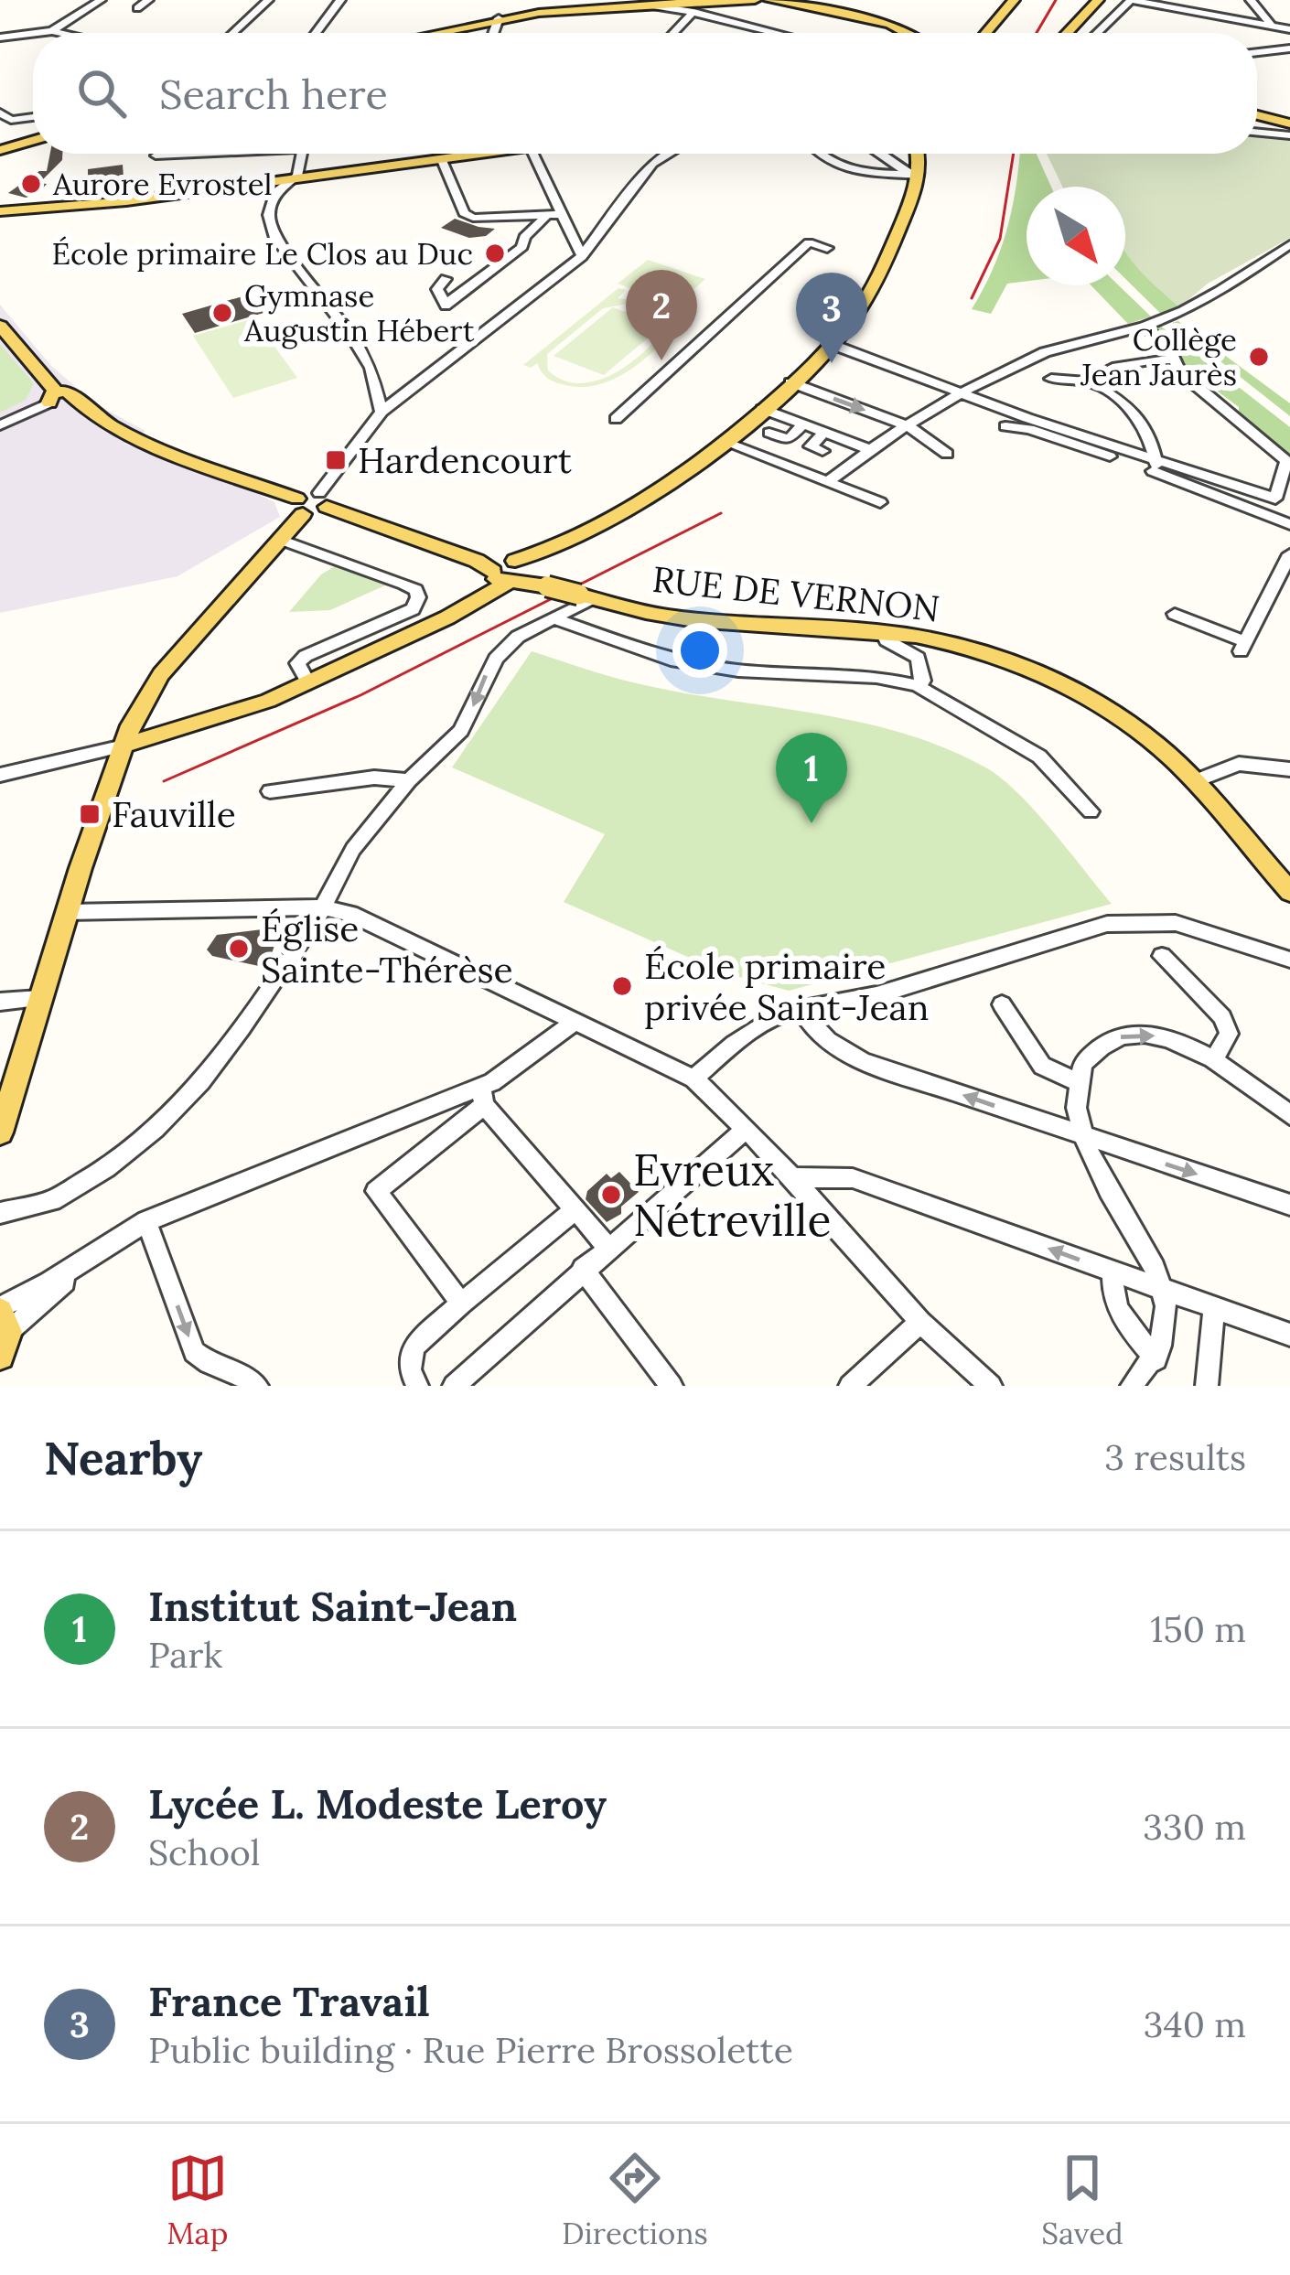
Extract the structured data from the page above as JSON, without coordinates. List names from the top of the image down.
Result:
{
  "streets": {
    "main road": ["RUE DE VERNON"]
  },
  "places": {
    "other": [
      "Aurore Evrostel",
      "École primaire Le Clos au Duc",
      "Gymnase Augustin Hébert",
      "Collège Jean Jaurès",
      "Église Sainte-Thérèse",
      "École primaire privée Saint-Jean",
      "Evreux Nétreville"
    ],
    "transit": ["Hardencourt", "Fauville"]
  },
  "north": "bottom right",
  "page": {
    "search": "Search here",
    "pins": ["2", "3", "1"],
    "heading": ["Nearby", "3 results"],
    "list": [
      {
        "mark": "1",
        "name": "Institut Saint-Jean",
        "note": "Park",
        "value": "150 m"
      },
      {
        "mark": "2",
        "name": "Lycée L. Modeste Leroy",
        "note": "School",
        "value": "330 m"
      },
      {
        "mark": "3",
        "name": "France Travail",
        "note": "Public building · Rue Pierre Brossolette",
        "value": "340 m"
      }
    ],
    "nav": ["Map", "Directions", "Saved"]
  }
}
